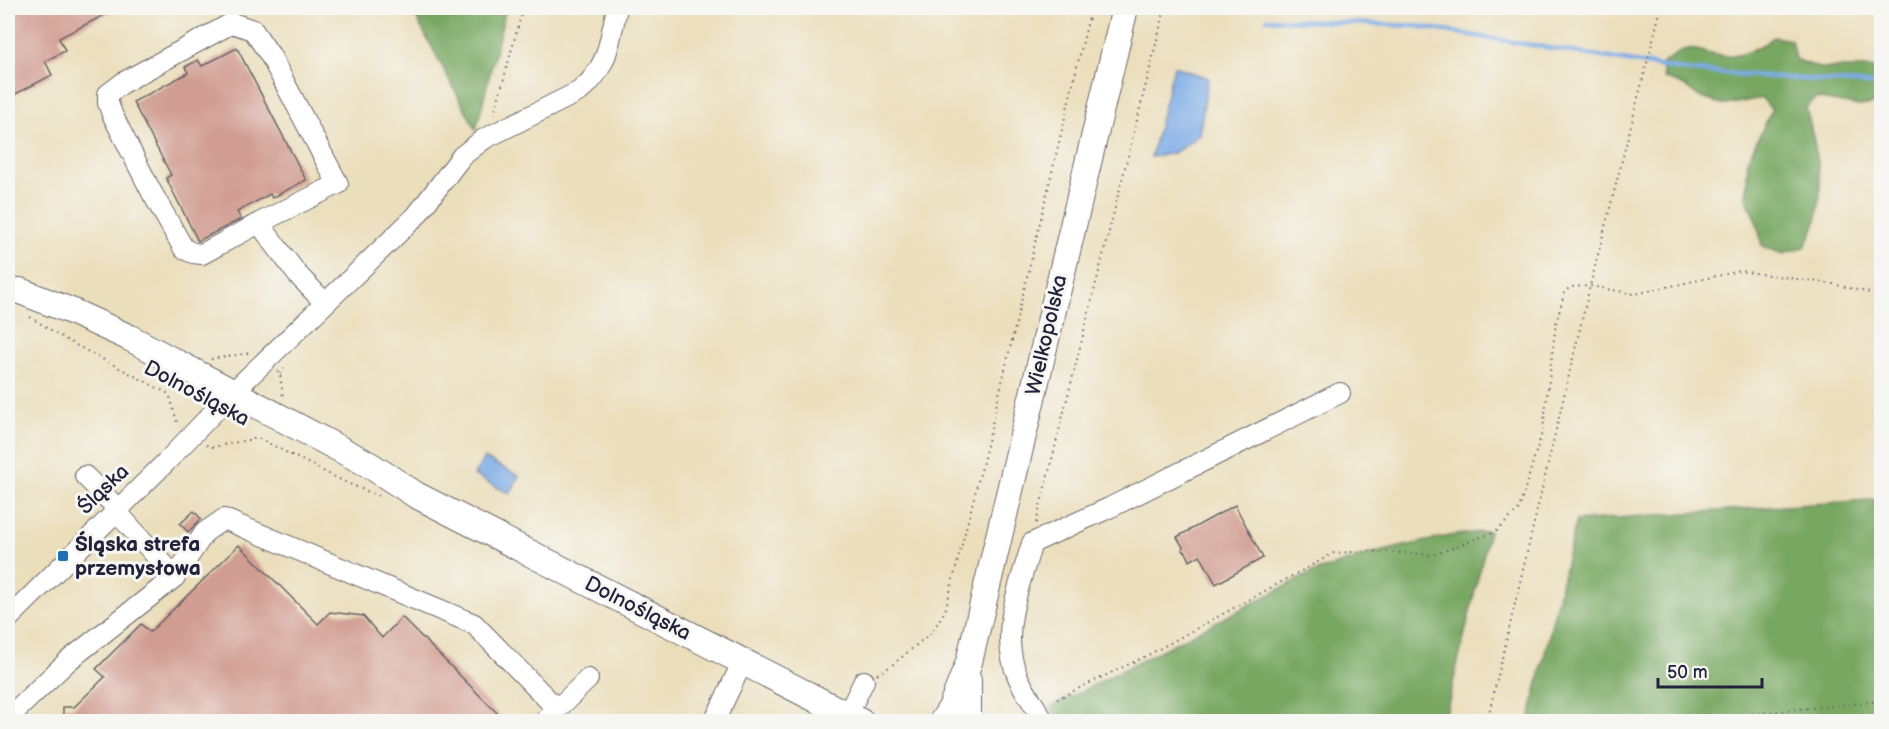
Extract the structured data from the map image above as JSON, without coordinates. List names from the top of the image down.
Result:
{
  "streets": {
    "main road": ["Wielkopolska", "Dolnośląska"],
    "street": ["Śląska"]
  },
  "crossings": [
    ["Dolnośląska", "Śląska"]
  ],
  "places": {
    "transit": ["Śląska strefa przemysłowa"]
  },
  "scale_bar": "50 m"
}
